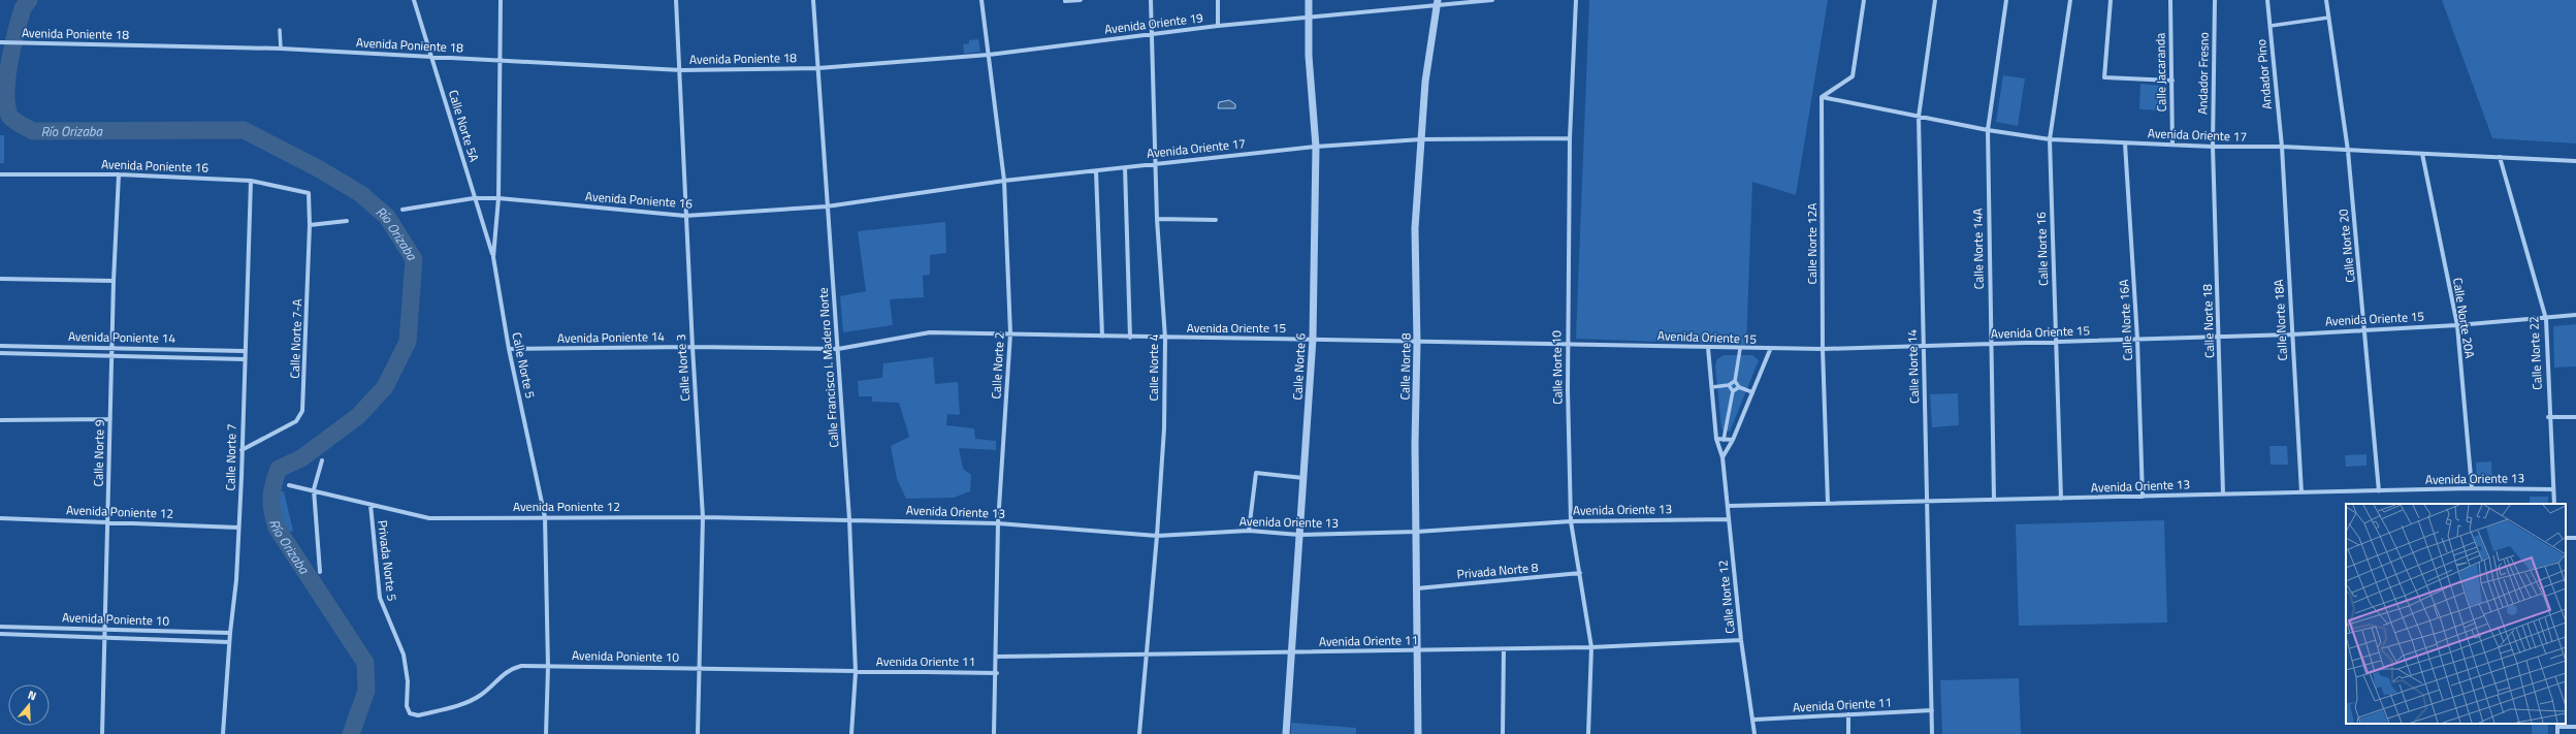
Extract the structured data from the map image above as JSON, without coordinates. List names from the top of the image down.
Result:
{
  "streets": {
    "street": [
      "Avenida Oriente 19",
      "Avenida Poniente 18",
      "Calle Jacaranda",
      "Andador Fresno",
      "Andador Pino",
      "Calle Norte 5A",
      "Avenida Oriente 17",
      "Avenida Poniente 16",
      "Calle Norte 12A",
      "Calle Norte 20",
      "Calle Norte 14A",
      "Calle Norte 16",
      "Calle Norte 20A",
      "Avenida Oriente 15",
      "Calle Norte 16A",
      "Calle Norte 18A",
      "Calle Norte 18",
      "Avenida Poniente 14",
      "Calle Norte 7-A",
      "Calle Norte 22",
      "Calle Norte 5",
      "Calle Norte 2",
      "Calle Norte 6",
      "Calle Norte 8",
      "Calle Norte 14",
      "Calle Norte 3",
      "Calle Francisco I. Madero Norte",
      "Calle Norte 4",
      "Calle Norte 10",
      "Calle Norte 9",
      "Calle Norte 7",
      "Avenida Oriente 13",
      "Avenida Poniente 12",
      "Privada Norte 5",
      "Privada Norte 8",
      "Calle Norte 12",
      "Avenida Poniente 10",
      "Avenida Oriente 11"
    ]
  },
  "crossings": [
    ["Avenida Oriente 19", "Avenida Poniente 18"],
    ["Avenida Oriente 19", "Calle Norte 2"],
    ["Avenida Oriente 19", "Calle Norte 6"],
    ["Avenida Oriente 19", "Calle Norte 8"],
    ["Avenida Oriente 19", "Calle Francisco I. Madero Norte"],
    ["Avenida Oriente 19", "Calle Norte 4"],
    ["Avenida Poniente 18", "Calle Norte 5A"],
    ["Avenida Poniente 18", "Calle Norte 5"],
    ["Avenida Poniente 18", "Calle Norte 3"],
    ["Avenida Poniente 18", "Calle Francisco I. Madero Norte"],
    ["Calle Jacaranda", "Avenida Oriente 17"],
    ["Andador Fresno", "Avenida Oriente 17"],
    ["Andador Fresno", "Calle Norte 18"],
    ["Andador Pino", "Avenida Oriente 17"],
    ["Andador Pino", "Calle Norte 18A"],
    ["Calle Norte 5A", "Avenida Poniente 16"],
    ["Calle Norte 5A", "Calle Norte 5"],
    ["Avenida Oriente 17", "Avenida Poniente 16"],
    ["Avenida Oriente 17", "Calle Norte 12A"],
    ["Avenida Oriente 17", "Calle Norte 20"],
    ["Avenida Oriente 17", "Calle Norte 14A"],
    ["Avenida Oriente 17", "Calle Norte 16"],
    ["Avenida Oriente 17", "Calle Norte 20A"],
    ["Avenida Oriente 17", "Calle Norte 16A"],
    ["Avenida Oriente 17", "Calle Norte 18A"],
    ["Avenida Oriente 17", "Calle Norte 18"],
    ["Avenida Oriente 17", "Calle Norte 22"],
    ["Avenida Oriente 17", "Calle Norte 2"],
    ["Avenida Oriente 17", "Calle Norte 6"],
    ["Avenida Oriente 17", "Calle Norte 8"],
    ["Avenida Oriente 17", "Calle Norte 14"],
    ["Avenida Oriente 17", "Calle Francisco I. Madero Norte"],
    ["Avenida Oriente 17", "Calle Norte 4"],
    ["Avenida Oriente 17", "Calle Norte 10"],
    ["Avenida Poniente 16", "Calle Norte 7-A"],
    ["Avenida Poniente 16", "Calle Norte 5"],
    ["Avenida Poniente 16", "Calle Norte 3"],
    ["Avenida Poniente 16", "Calle Francisco I. Madero Norte"],
    ["Avenida Poniente 16", "Calle Norte 9"],
    ["Avenida Poniente 16", "Calle Norte 7"],
    ["Calle Norte 12A", "Avenida Oriente 15"],
    ["Calle Norte 12A", "Avenida Oriente 13"],
    ["Calle Norte 20", "Avenida Oriente 15"],
    ["Calle Norte 20", "Avenida Oriente 13"],
    ["Calle Norte 14A", "Avenida Oriente 15"],
    ["Calle Norte 14A", "Avenida Oriente 13"],
    ["Calle Norte 16", "Avenida Oriente 15"],
    ["Calle Norte 16", "Avenida Oriente 13"],
    ["Calle Norte 20A", "Avenida Oriente 15"],
    ["Calle Norte 20A", "Avenida Oriente 13"],
    ["Avenida Oriente 15", "Calle Norte 16A"],
    ["Avenida Oriente 15", "Calle Norte 18A"],
    ["Avenida Oriente 15", "Calle Norte 18"],
    ["Avenida Oriente 15", "Avenida Poniente 14"],
    ["Avenida Oriente 15", "Calle Norte 22"],
    ["Avenida Oriente 15", "Calle Norte 2"],
    ["Avenida Oriente 15", "Calle Norte 6"],
    ["Avenida Oriente 15", "Calle Norte 8"],
    ["Avenida Oriente 15", "Calle Norte 14"],
    ["Avenida Oriente 15", "Calle Francisco I. Madero Norte"],
    ["Avenida Oriente 15", "Calle Norte 4"],
    ["Avenida Oriente 15", "Calle Norte 10"],
    ["Avenida Oriente 15", "Calle Norte 12"],
    ["Calle Norte 16A", "Avenida Oriente 13"],
    ["Calle Norte 18A", "Avenida Oriente 13"],
    ["Calle Norte 18", "Avenida Oriente 13"],
    ["Avenida Poniente 14", "Calle Norte 5"],
    ["Avenida Poniente 14", "Calle Norte 3"],
    ["Avenida Poniente 14", "Calle Francisco I. Madero Norte"],
    ["Avenida Poniente 14", "Calle Norte 9"],
    ["Avenida Poniente 14", "Calle Norte 7"],
    ["Calle Norte 7-A", "Calle Norte 7"],
    ["Calle Norte 22", "Avenida Oriente 13"],
    ["Calle Norte 5", "Avenida Poniente 12"],
    ["Calle Norte 5", "Avenida Poniente 10"],
    ["Calle Norte 2", "Avenida Oriente 13"],
    ["Calle Norte 2", "Avenida Oriente 11"],
    ["Calle Norte 6", "Avenida Oriente 13"],
    ["Calle Norte 6", "Avenida Oriente 11"],
    ["Calle Norte 8", "Avenida Oriente 13"],
    ["Calle Norte 8", "Privada Norte 8"],
    ["Calle Norte 8", "Avenida Oriente 11"],
    ["Calle Norte 14", "Avenida Oriente 13"],
    ["Calle Norte 14", "Avenida Oriente 11"],
    ["Calle Norte 3", "Avenida Poniente 12"],
    ["Calle Norte 3", "Avenida Poniente 10"],
    ["Calle Francisco I. Madero Norte", "Avenida Oriente 13"],
    ["Calle Francisco I. Madero Norte", "Avenida Poniente 12"],
    ["Calle Francisco I. Madero Norte", "Avenida Poniente 10"],
    ["Calle Francisco I. Madero Norte", "Avenida Oriente 11"],
    ["Calle Norte 4", "Avenida Oriente 13"],
    ["Calle Norte 4", "Avenida Oriente 11"],
    ["Calle Norte 10", "Avenida Oriente 13"],
    ["Calle Norte 10", "Privada Norte 8"],
    ["Calle Norte 10", "Avenida Oriente 11"],
    ["Calle Norte 9", "Avenida Poniente 12"],
    ["Calle Norte 9", "Avenida Poniente 10"],
    ["Calle Norte 7", "Avenida Poniente 12"],
    ["Calle Norte 7", "Avenida Poniente 10"],
    ["Avenida Oriente 13", "Avenida Poniente 12"],
    ["Avenida Oriente 13", "Calle Norte 12"],
    ["Avenida Poniente 12", "Privada Norte 5"],
    ["Privada Norte 5", "Avenida Poniente 10"],
    ["Calle Norte 12", "Avenida Oriente 11"],
    ["Avenida Poniente 10", "Avenida Oriente 11"]
  ],
  "water": ["Río Orizaba"],
  "north": "top"
}
